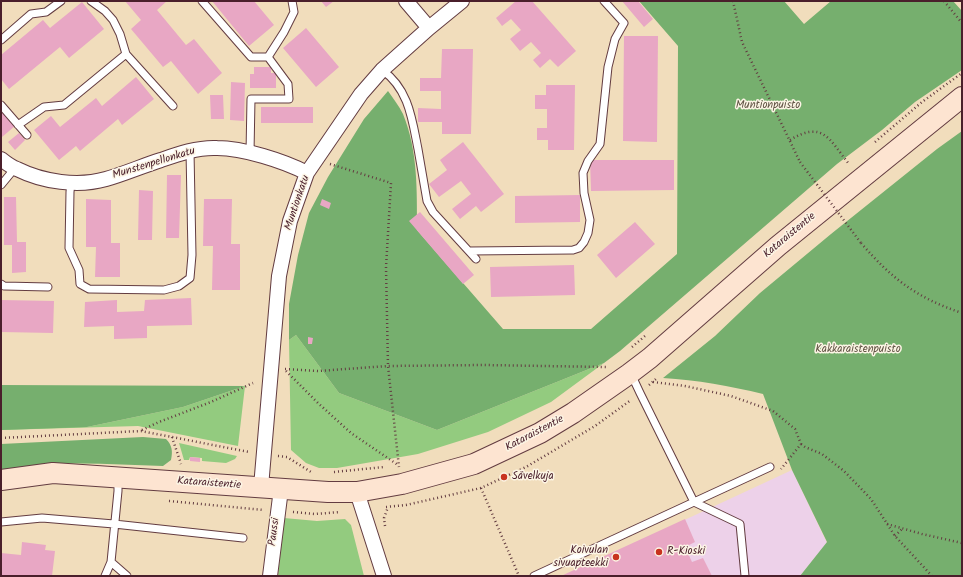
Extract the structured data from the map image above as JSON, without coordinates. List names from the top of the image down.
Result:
{
  "streets": {
    "street": [
      "Munstenpellonkatu",
      "Muntionkatu",
      "Kataraistentie",
      "Paussi"
    ]
  },
  "crossings": [
    ["Munstenpellonkatu", "Muntionkatu"],
    ["Muntionkatu", "Kataraistentie"],
    ["Kataraistentie", "Paussi"]
  ],
  "parks": ["Muntionpuisto", "Kakkaraistenpuisto"],
  "places": ["Sävelkuja", "R-Kioski", "Koivulan sivuapteekki"]
}
